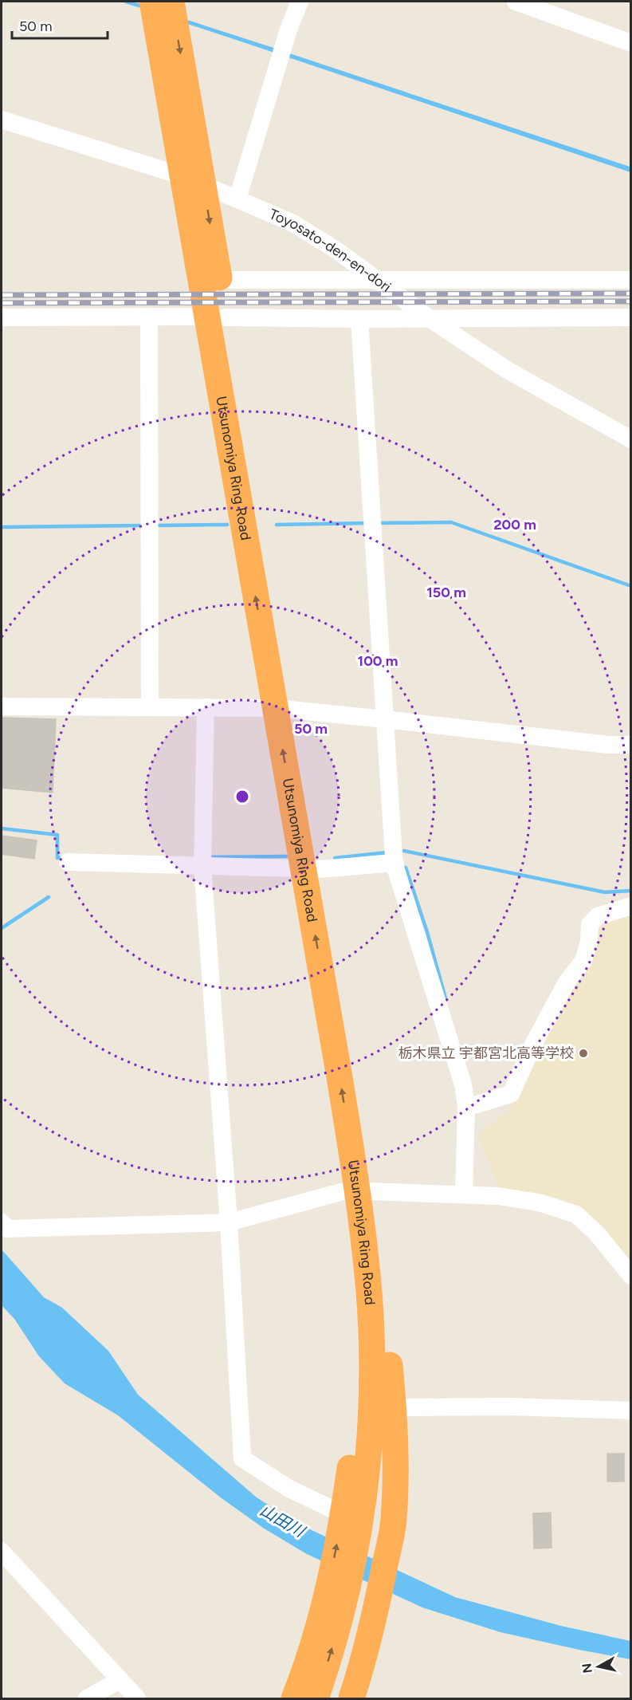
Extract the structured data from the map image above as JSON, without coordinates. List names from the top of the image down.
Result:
{
  "streets": {
    "highway": ["Utsunomiya Ring Road"],
    "street": ["Toyosato-den-en-dori"]
  },
  "crossings": [
    ["Toyosato-den-en-dori", "Utsunomiya Ring Road"]
  ],
  "water": ["山田川"],
  "places": ["栃木県立 宇都宮北高等学校"],
  "scale_bar": "50 m",
  "north": "left",
  "rings": [
    "200 m",
    "150 m",
    "100 m",
    "50 m"
  ]
}
